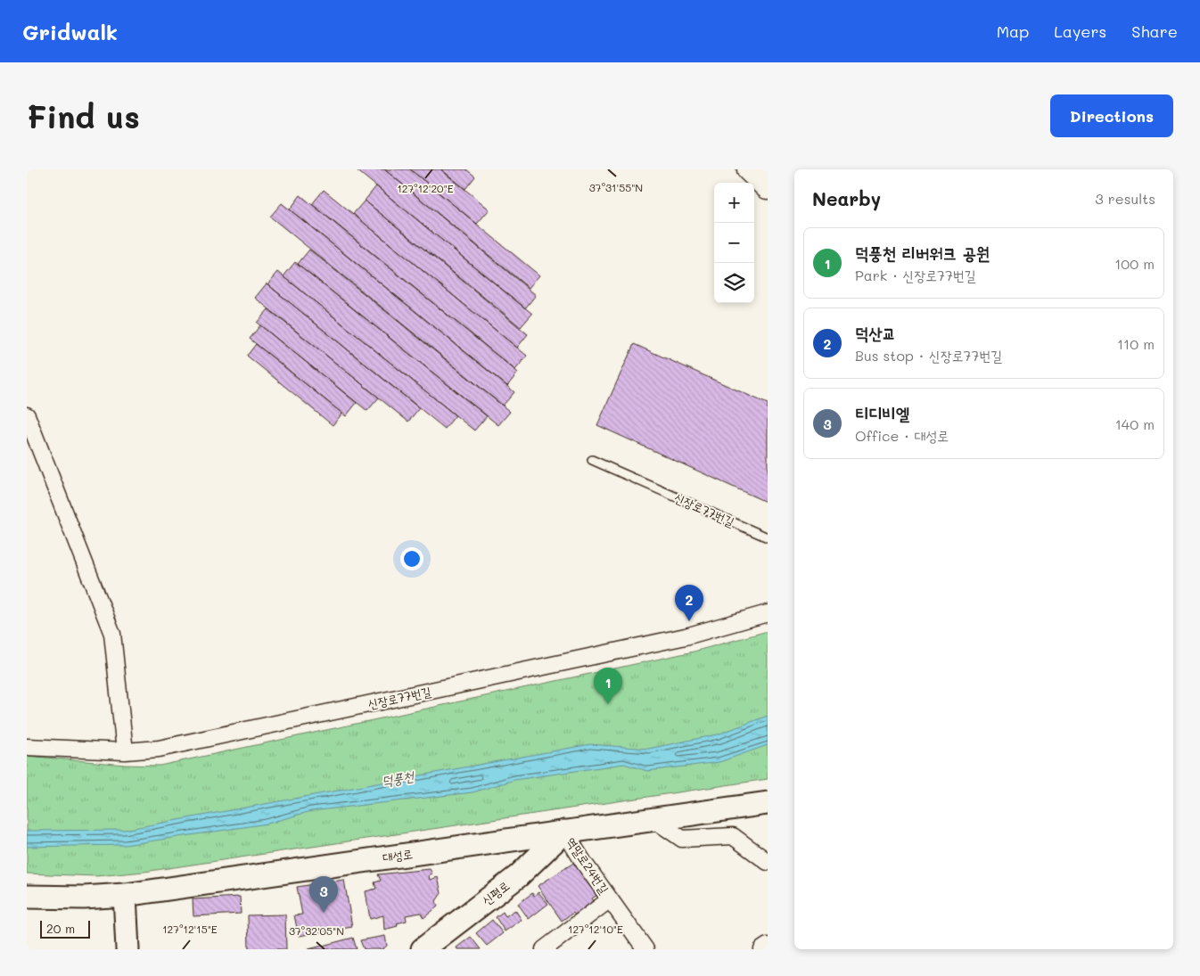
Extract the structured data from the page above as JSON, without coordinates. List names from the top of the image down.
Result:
{
  "streets": {
    "street": [
      "신장로77번길",
      "대성로",
      "역말로24번길",
      "신평로"
    ]
  },
  "crossings": [
    ["대성로", "역말로24번길"],
    ["대성로", "신평로"],
    ["역말로24번길", "신평로"]
  ],
  "water": ["덕풍천"],
  "scale_bar": "20 m",
  "page": {
    "header": "Gridwalk",
    "nav": ["Map", "Layers", "Share"],
    "buttons": "Directions",
    "title": "Find us",
    "heading": ["Nearby", "3 results"],
    "map_buttons": ["+", "−"],
    "list": [
      {
        "mark": "1",
        "name": "덕풍천 리버워크 공원",
        "note": "Park · 신장로77번길",
        "value": "100 m"
      },
      {
        "mark": "2",
        "name": "덕산교",
        "note": "Bus stop · 신장로77번길",
        "value": "110 m"
      },
      {
        "mark": "3",
        "name": "티디비엘",
        "note": "Office · 대성로",
        "value": "140 m"
      }
    ],
    "pins": ["2", "1", "3"],
    "scale": "20 m"
  },
  "coordinates": [
    "37°31'55\"N",
    "127°12'20\"E",
    "127°12'15\"E",
    "127°12'10\"E",
    "37°32'05\"N"
  ]
}
